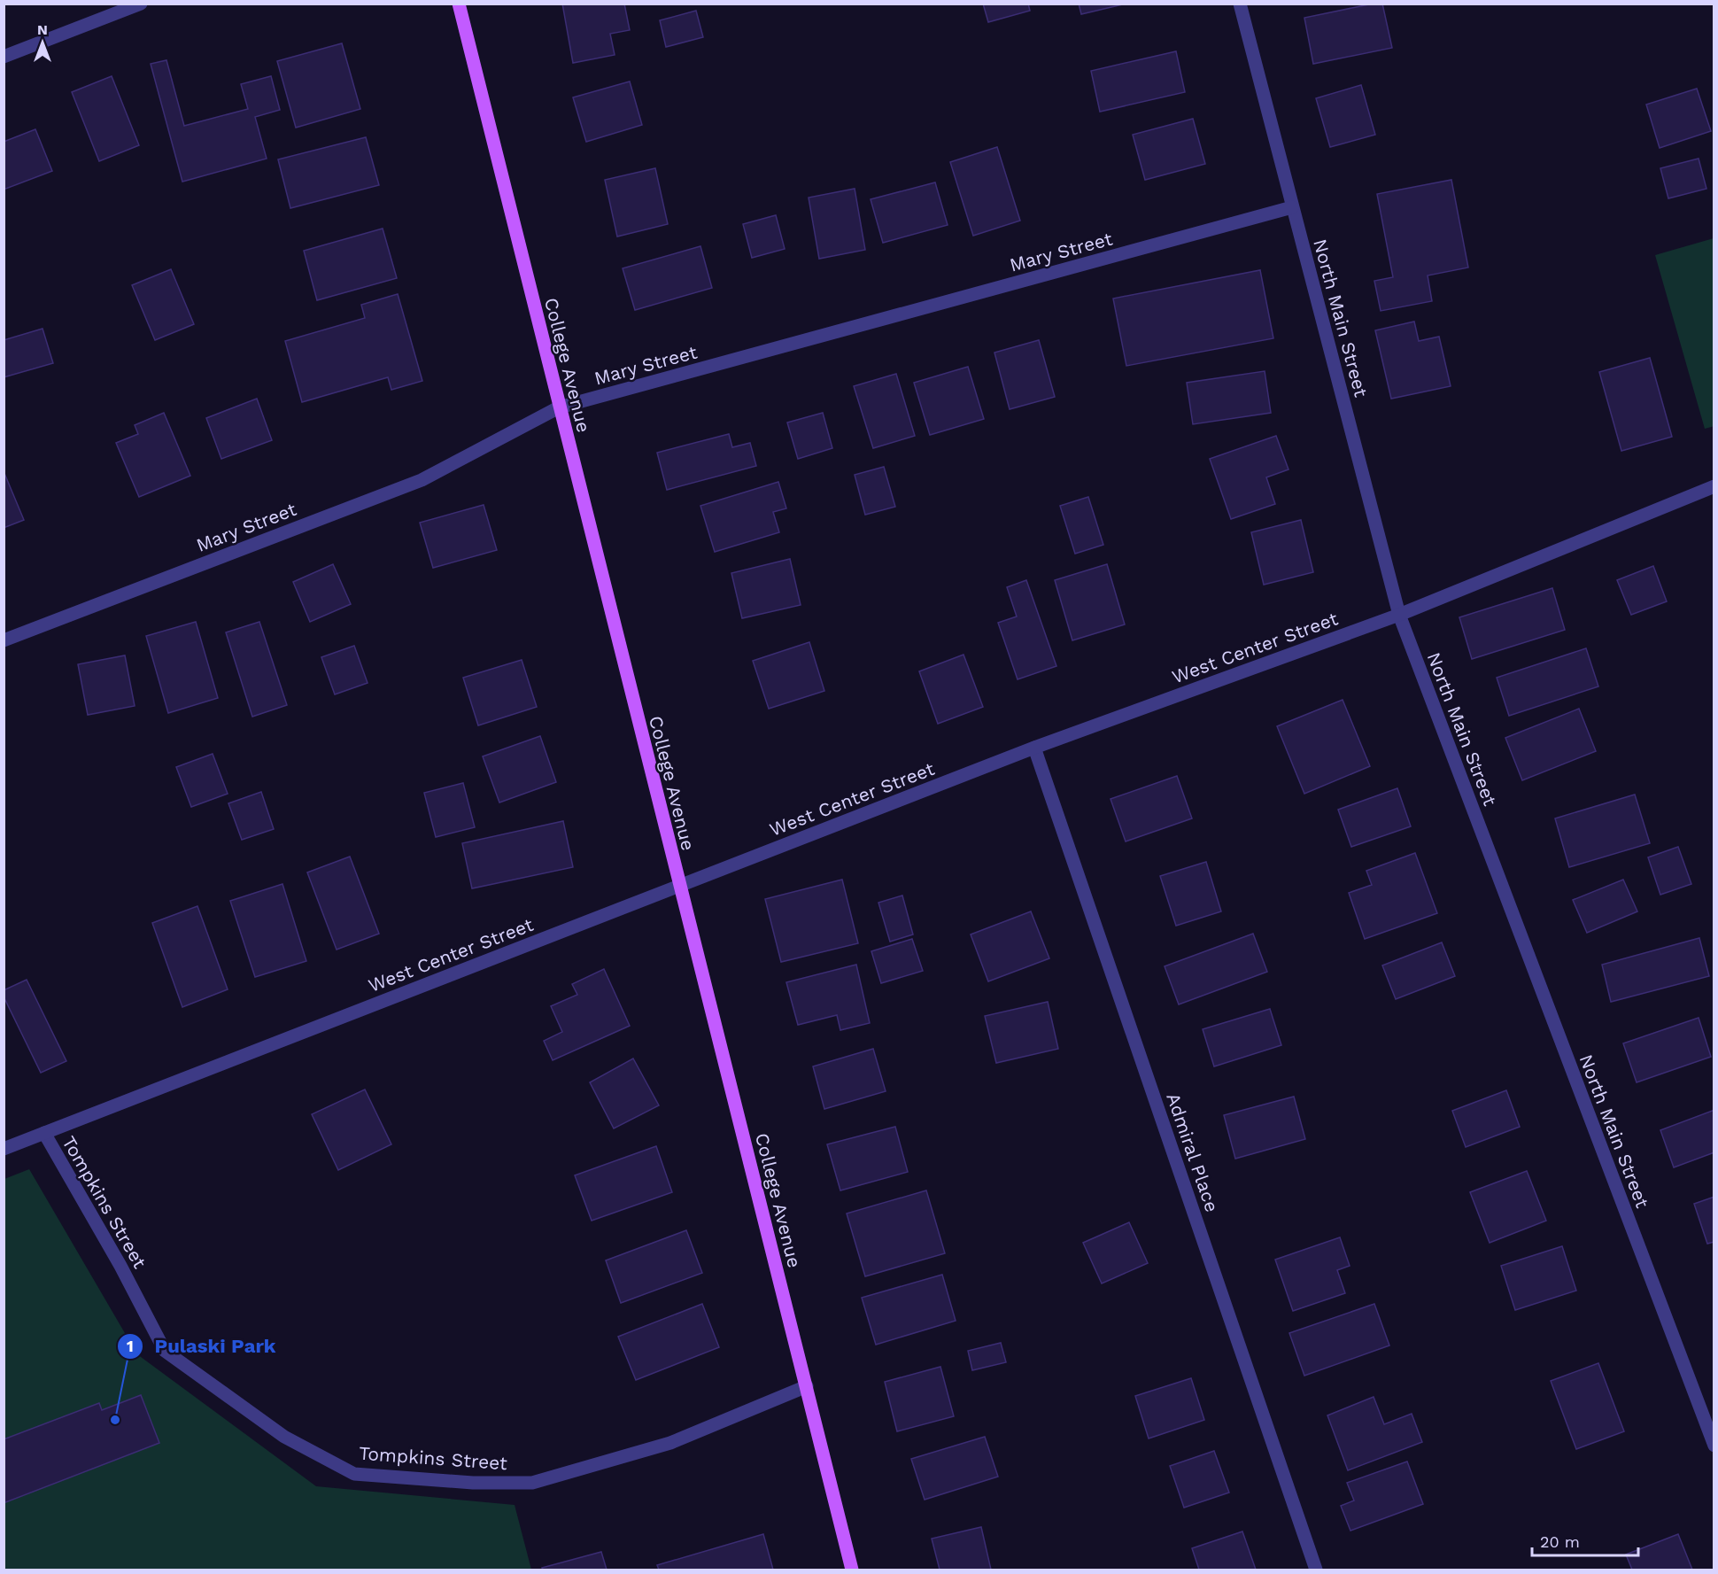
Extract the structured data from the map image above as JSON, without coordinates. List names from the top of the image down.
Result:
{
  "streets": {
    "main road": ["College Avenue"],
    "street": [
      "Mary Street",
      "North Main Street",
      "West Center Street",
      "Admiral Place",
      "Tompkins Street"
    ]
  },
  "crossings": [
    ["Mary Street", "North Main Street"],
    ["Mary Street", "College Avenue"],
    ["North Main Street", "West Center Street"],
    ["College Avenue", "West Center Street"],
    ["College Avenue", "Tompkins Street"],
    ["West Center Street", "Admiral Place"],
    ["West Center Street", "Tompkins Street"]
  ],
  "places": ["Pulaski Park"],
  "scale_bar": "20 m",
  "north": "top"
}
